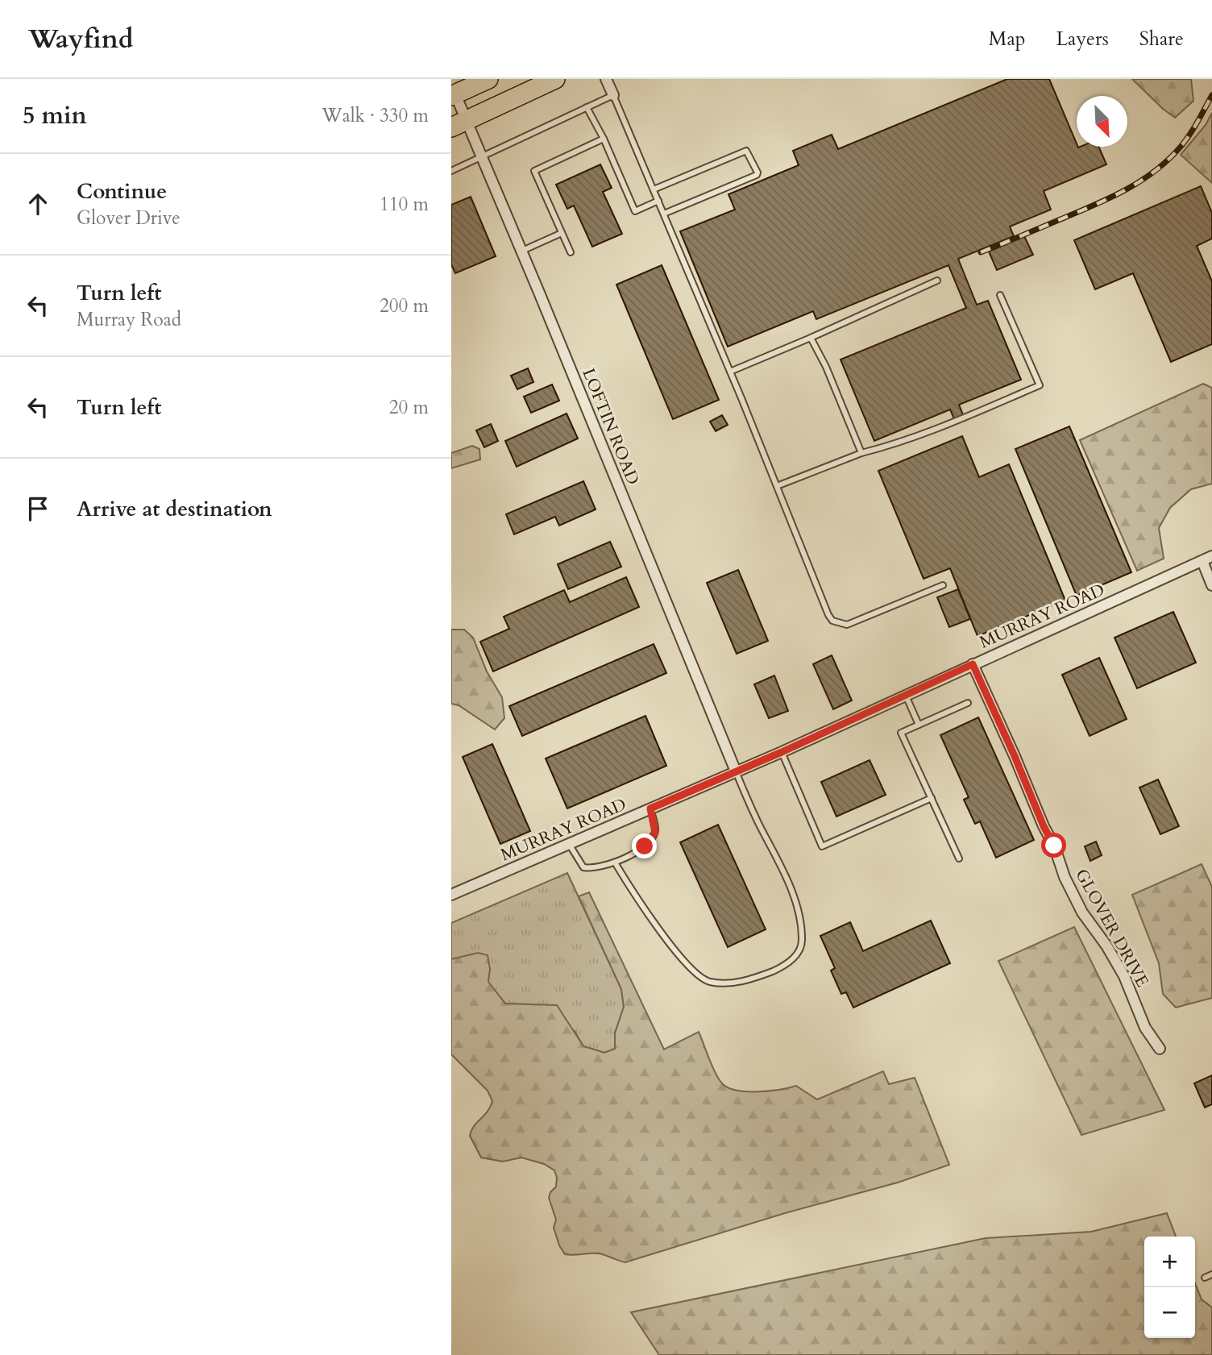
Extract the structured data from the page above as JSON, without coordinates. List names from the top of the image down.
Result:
{
  "streets": {
    "street": ["LOFTIN ROAD", "MURRAY ROAD", "GLOVER DRIVE"]
  },
  "crossings": [
    ["LOFTIN ROAD", "MURRAY ROAD"],
    ["MURRAY ROAD", "GLOVER DRIVE"]
  ],
  "north": "bottom right",
  "page": {
    "header": "Wayfind",
    "nav": ["Map", "Layers", "Share"],
    "heading": ["5 min", "Walk · 330 m"],
    "list": [
      ["Continue", "Glover Drive", "110 m"],
      ["Turn left", "Murray Road", "200 m"],
      ["Turn left", "20 m"],
      "Arrive at destination"
    ],
    "map_buttons": ["+", "−"]
  }
}
